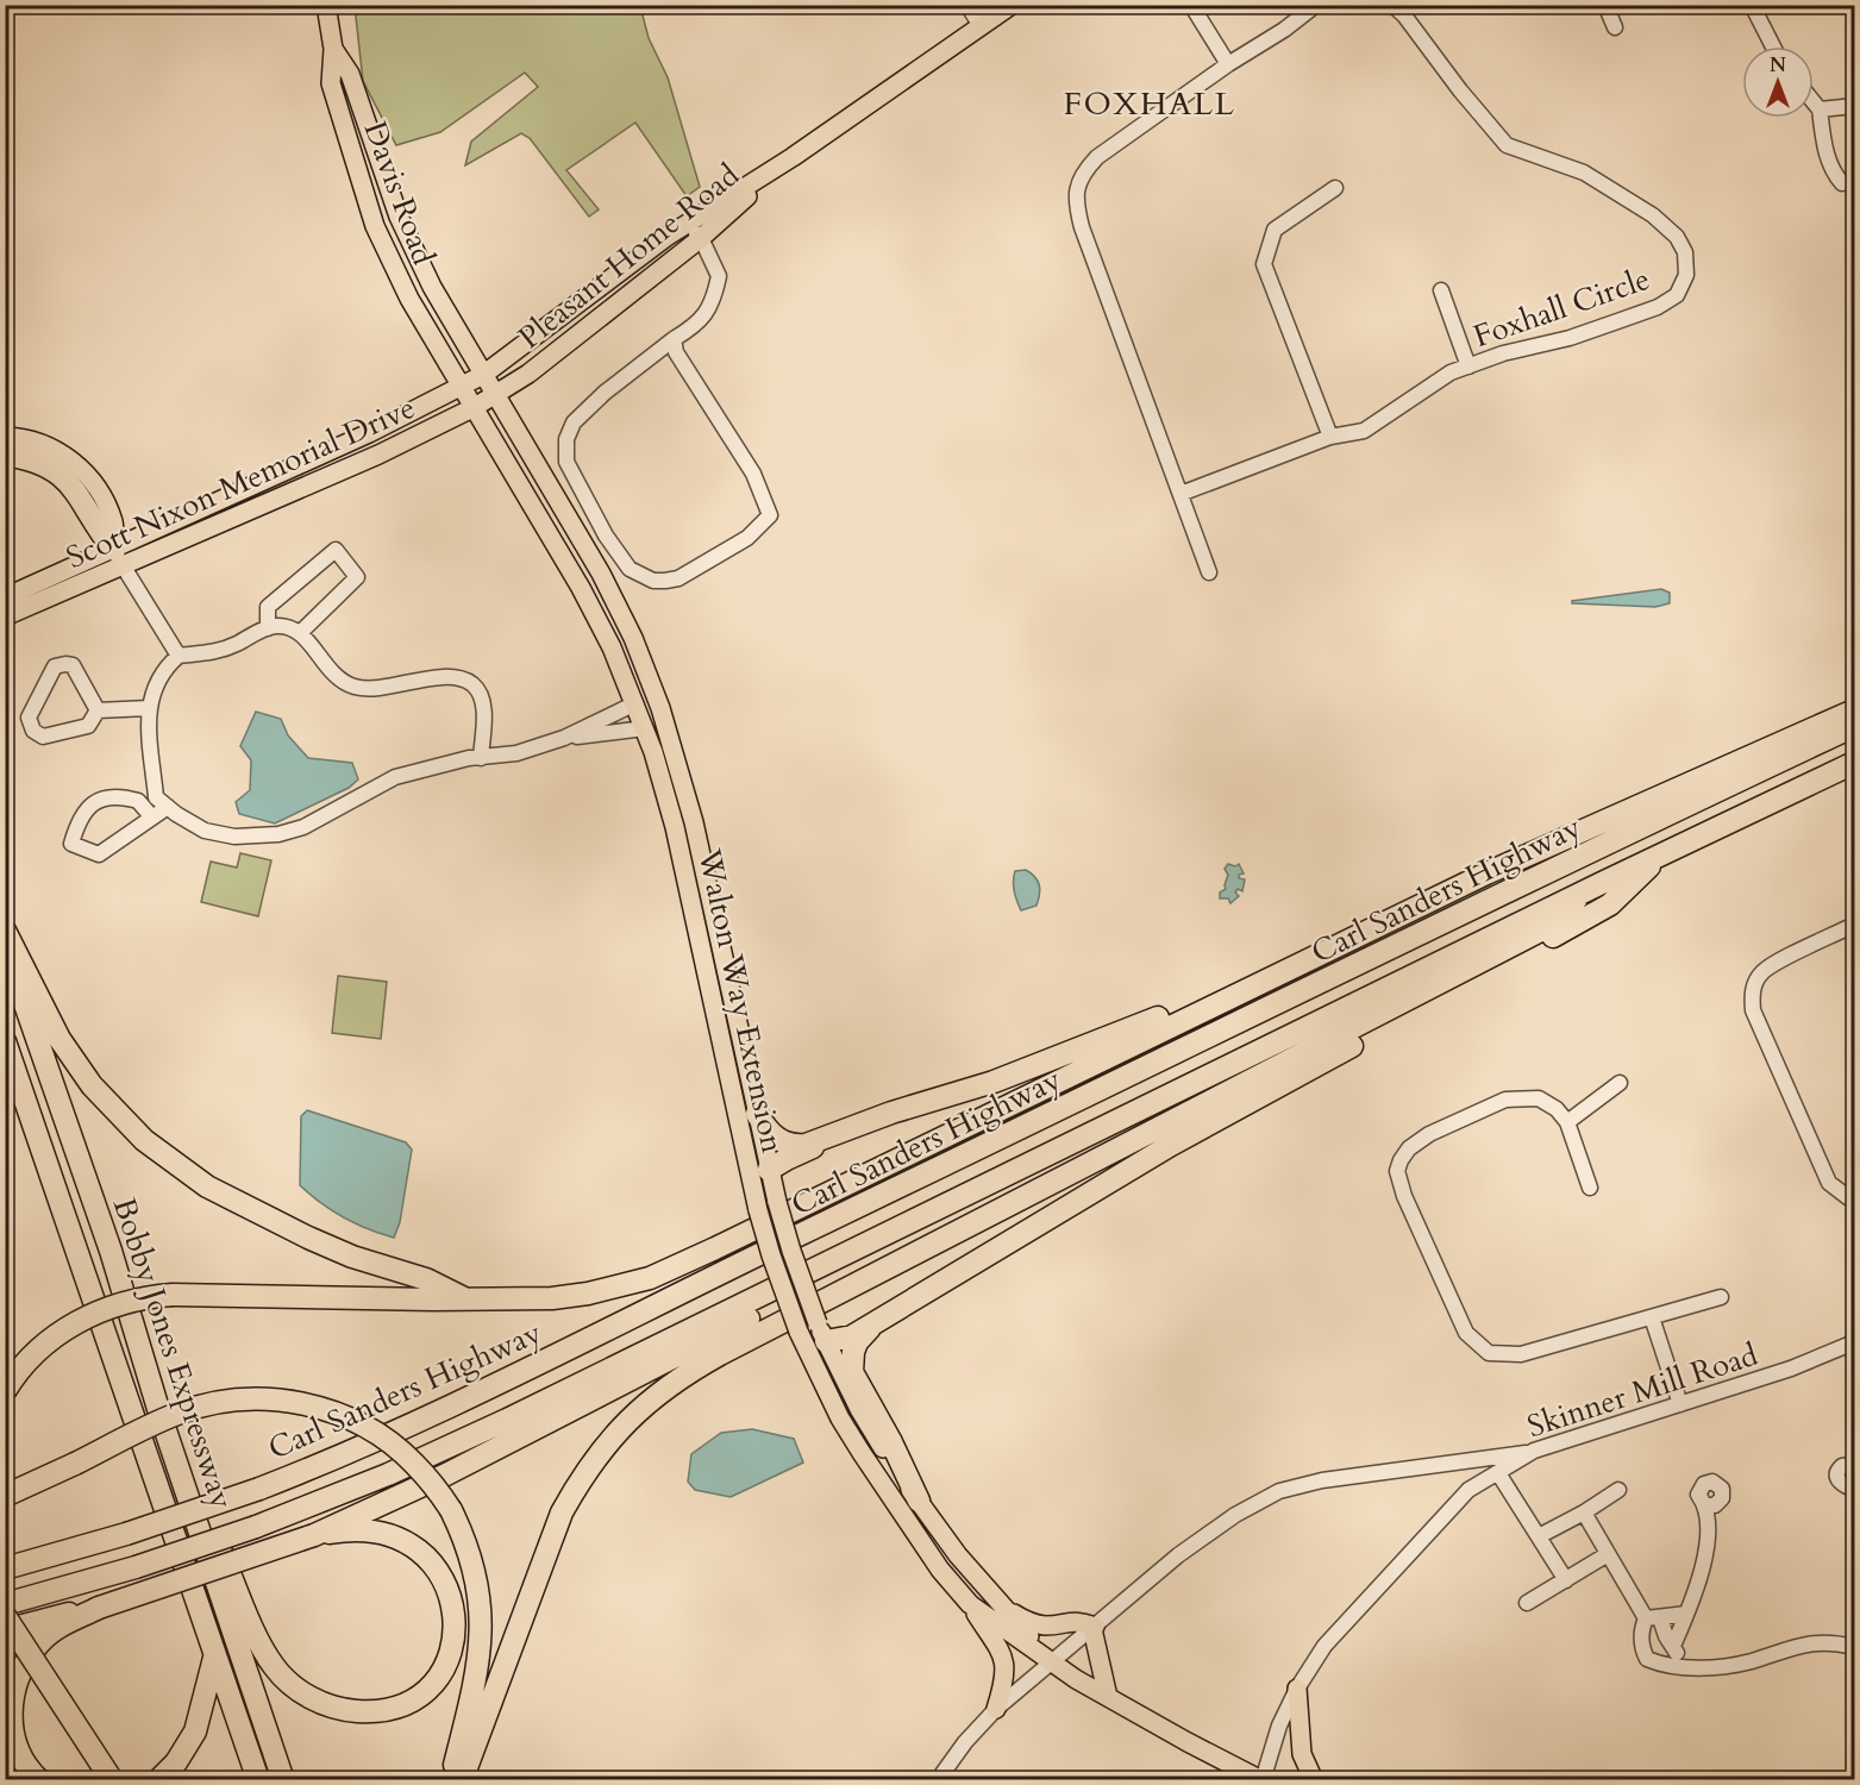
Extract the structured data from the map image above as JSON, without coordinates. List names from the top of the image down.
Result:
{
  "streets": {
    "highway": ["Carl Sanders Highway", "Bobby Jones Expressway"],
    "main road": [
      "Davis Road",
      "Pleasant Home Road",
      "Scott Nixon Memorial Drive",
      "Walton Way Extension"
    ],
    "street": ["Foxhall Circle", "Skinner Mill Road"]
  },
  "crossings": [
    ["Davis Road", "Pleasant Home Road"],
    ["Davis Road", "Scott Nixon Memorial Drive"],
    ["Davis Road", "Walton Way Extension"],
    ["Pleasant Home Road", "Scott Nixon Memorial Drive"],
    ["Pleasant Home Road", "Walton Way Extension"],
    ["Scott Nixon Memorial Drive", "Walton Way Extension"],
    ["Walton Way Extension", "Skinner Mill Road"]
  ],
  "districts": ["FOXHALL"],
  "north": "top"
}
